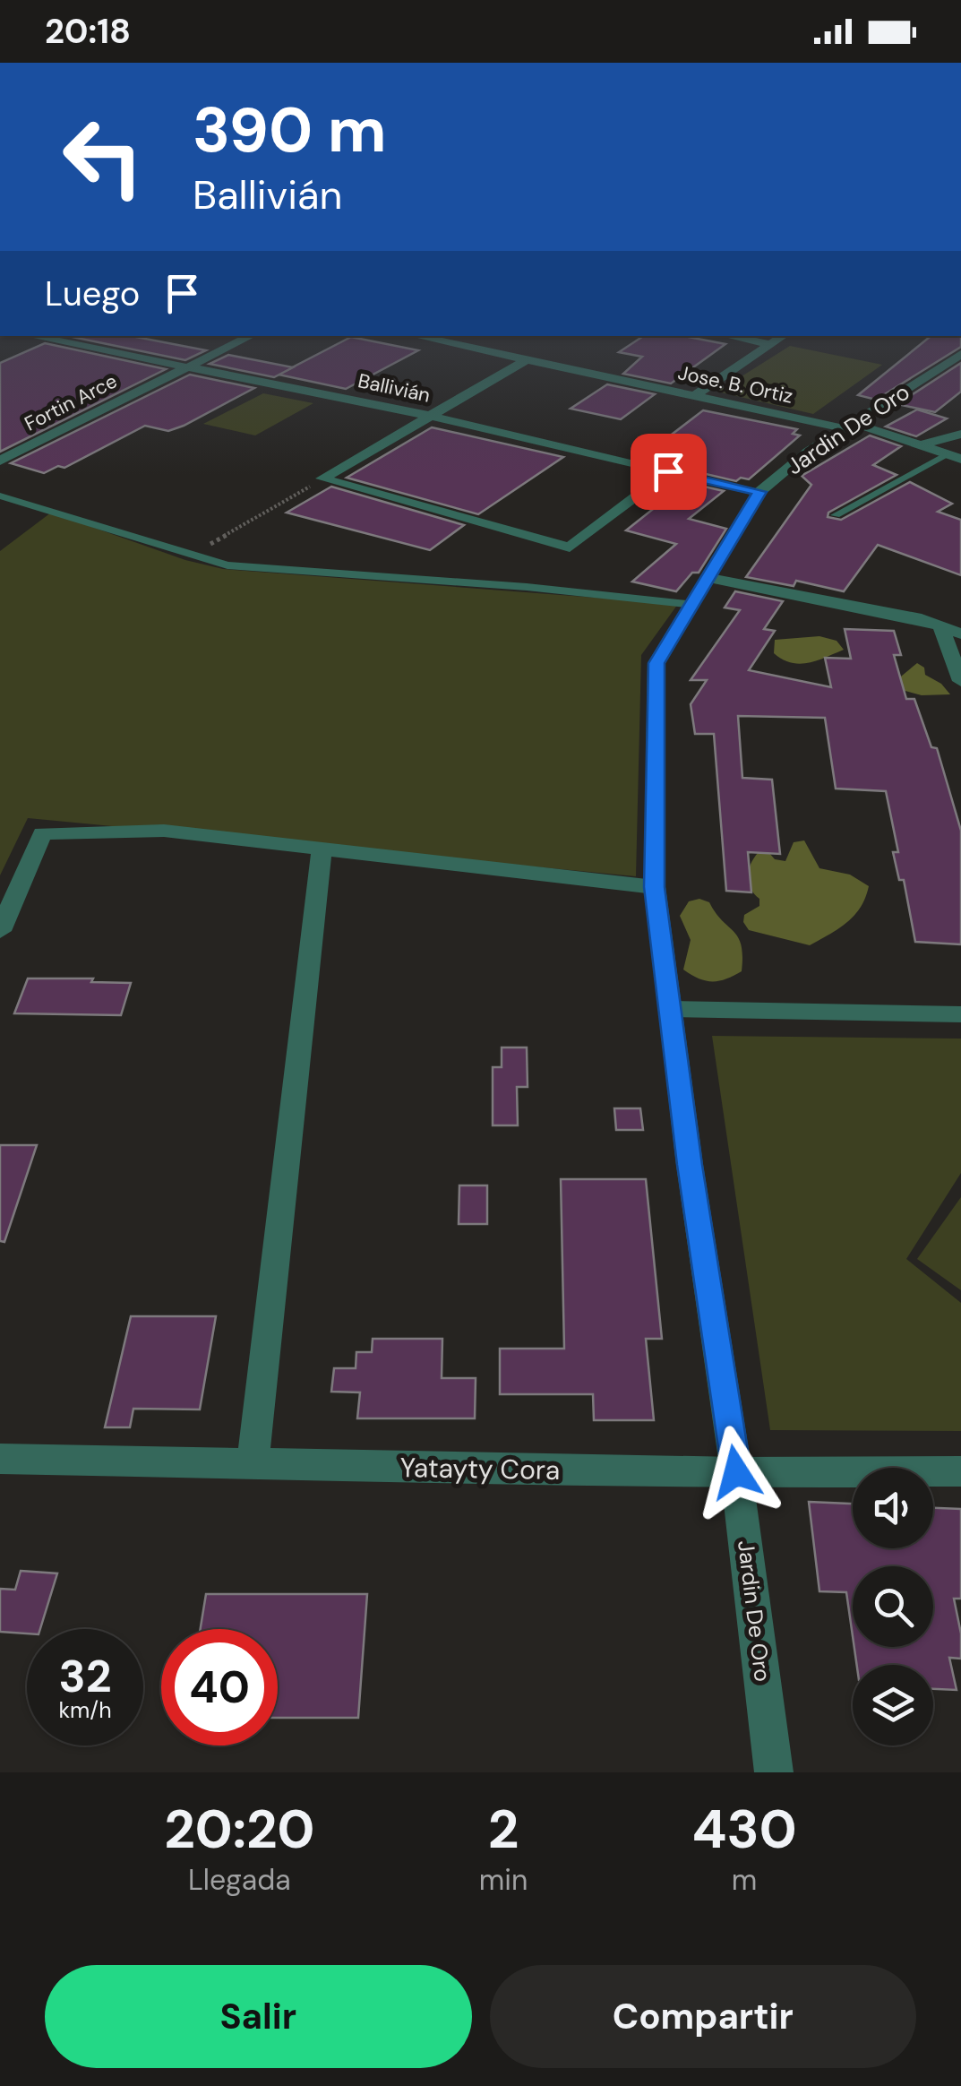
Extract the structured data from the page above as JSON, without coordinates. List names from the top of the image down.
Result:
{
  "streets": {
    "street": [
      "Jose. B. Ortiz",
      "Ballivián",
      "Fortin Arce",
      "Jardin De Oro",
      "Yatayty Cora"
    ]
  },
  "crossings": [
    ["Jose. B. Ortiz", "Jardin De Oro"],
    ["Ballivián", "Fortin Arce"],
    ["Ballivián", "Jardin De Oro"],
    ["Jardin De Oro", "Yatayty Cora"]
  ],
  "page": {
    "status": "20:18",
    "turn": ["390 m", "Ballivián"],
    "then": "Luego",
    "speed": "32 km/h",
    "limit": "40",
    "eta": [
      "20:20",
      "Llegada",
      "2",
      "min",
      "430",
      "m"
    ],
    "buttons": ["Salir", "Compartir"]
  }
}
